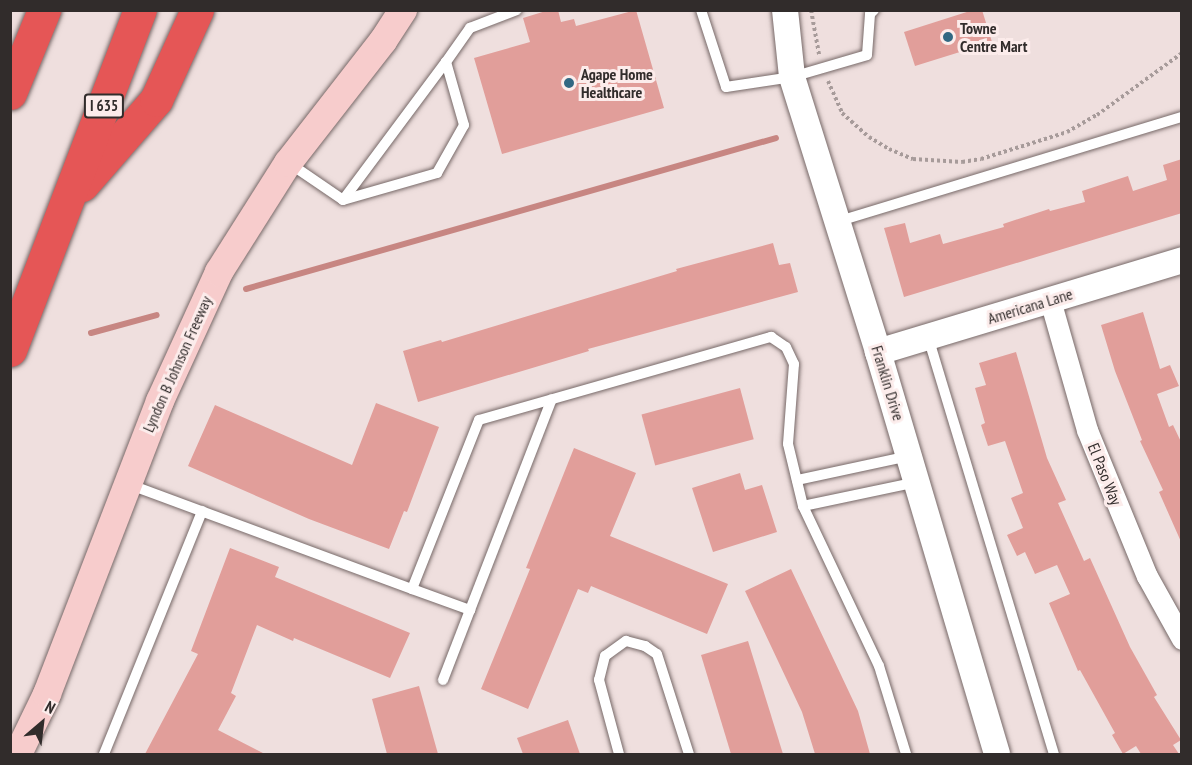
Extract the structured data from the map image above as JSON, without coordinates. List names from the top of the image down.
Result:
{
  "streets": {
    "highway": ["I 635"],
    "main road": ["Lyndon B Johnson Freeway"],
    "street": ["Americana Lane", "Franklin Drive", "El Paso Way"]
  },
  "crossings": [
    ["Americana Lane", "Franklin Drive"],
    ["Americana Lane", "El Paso Way"]
  ],
  "places": ["Towne Centre Mart", "Agape Home Healthcare"],
  "north": "top right"
}
